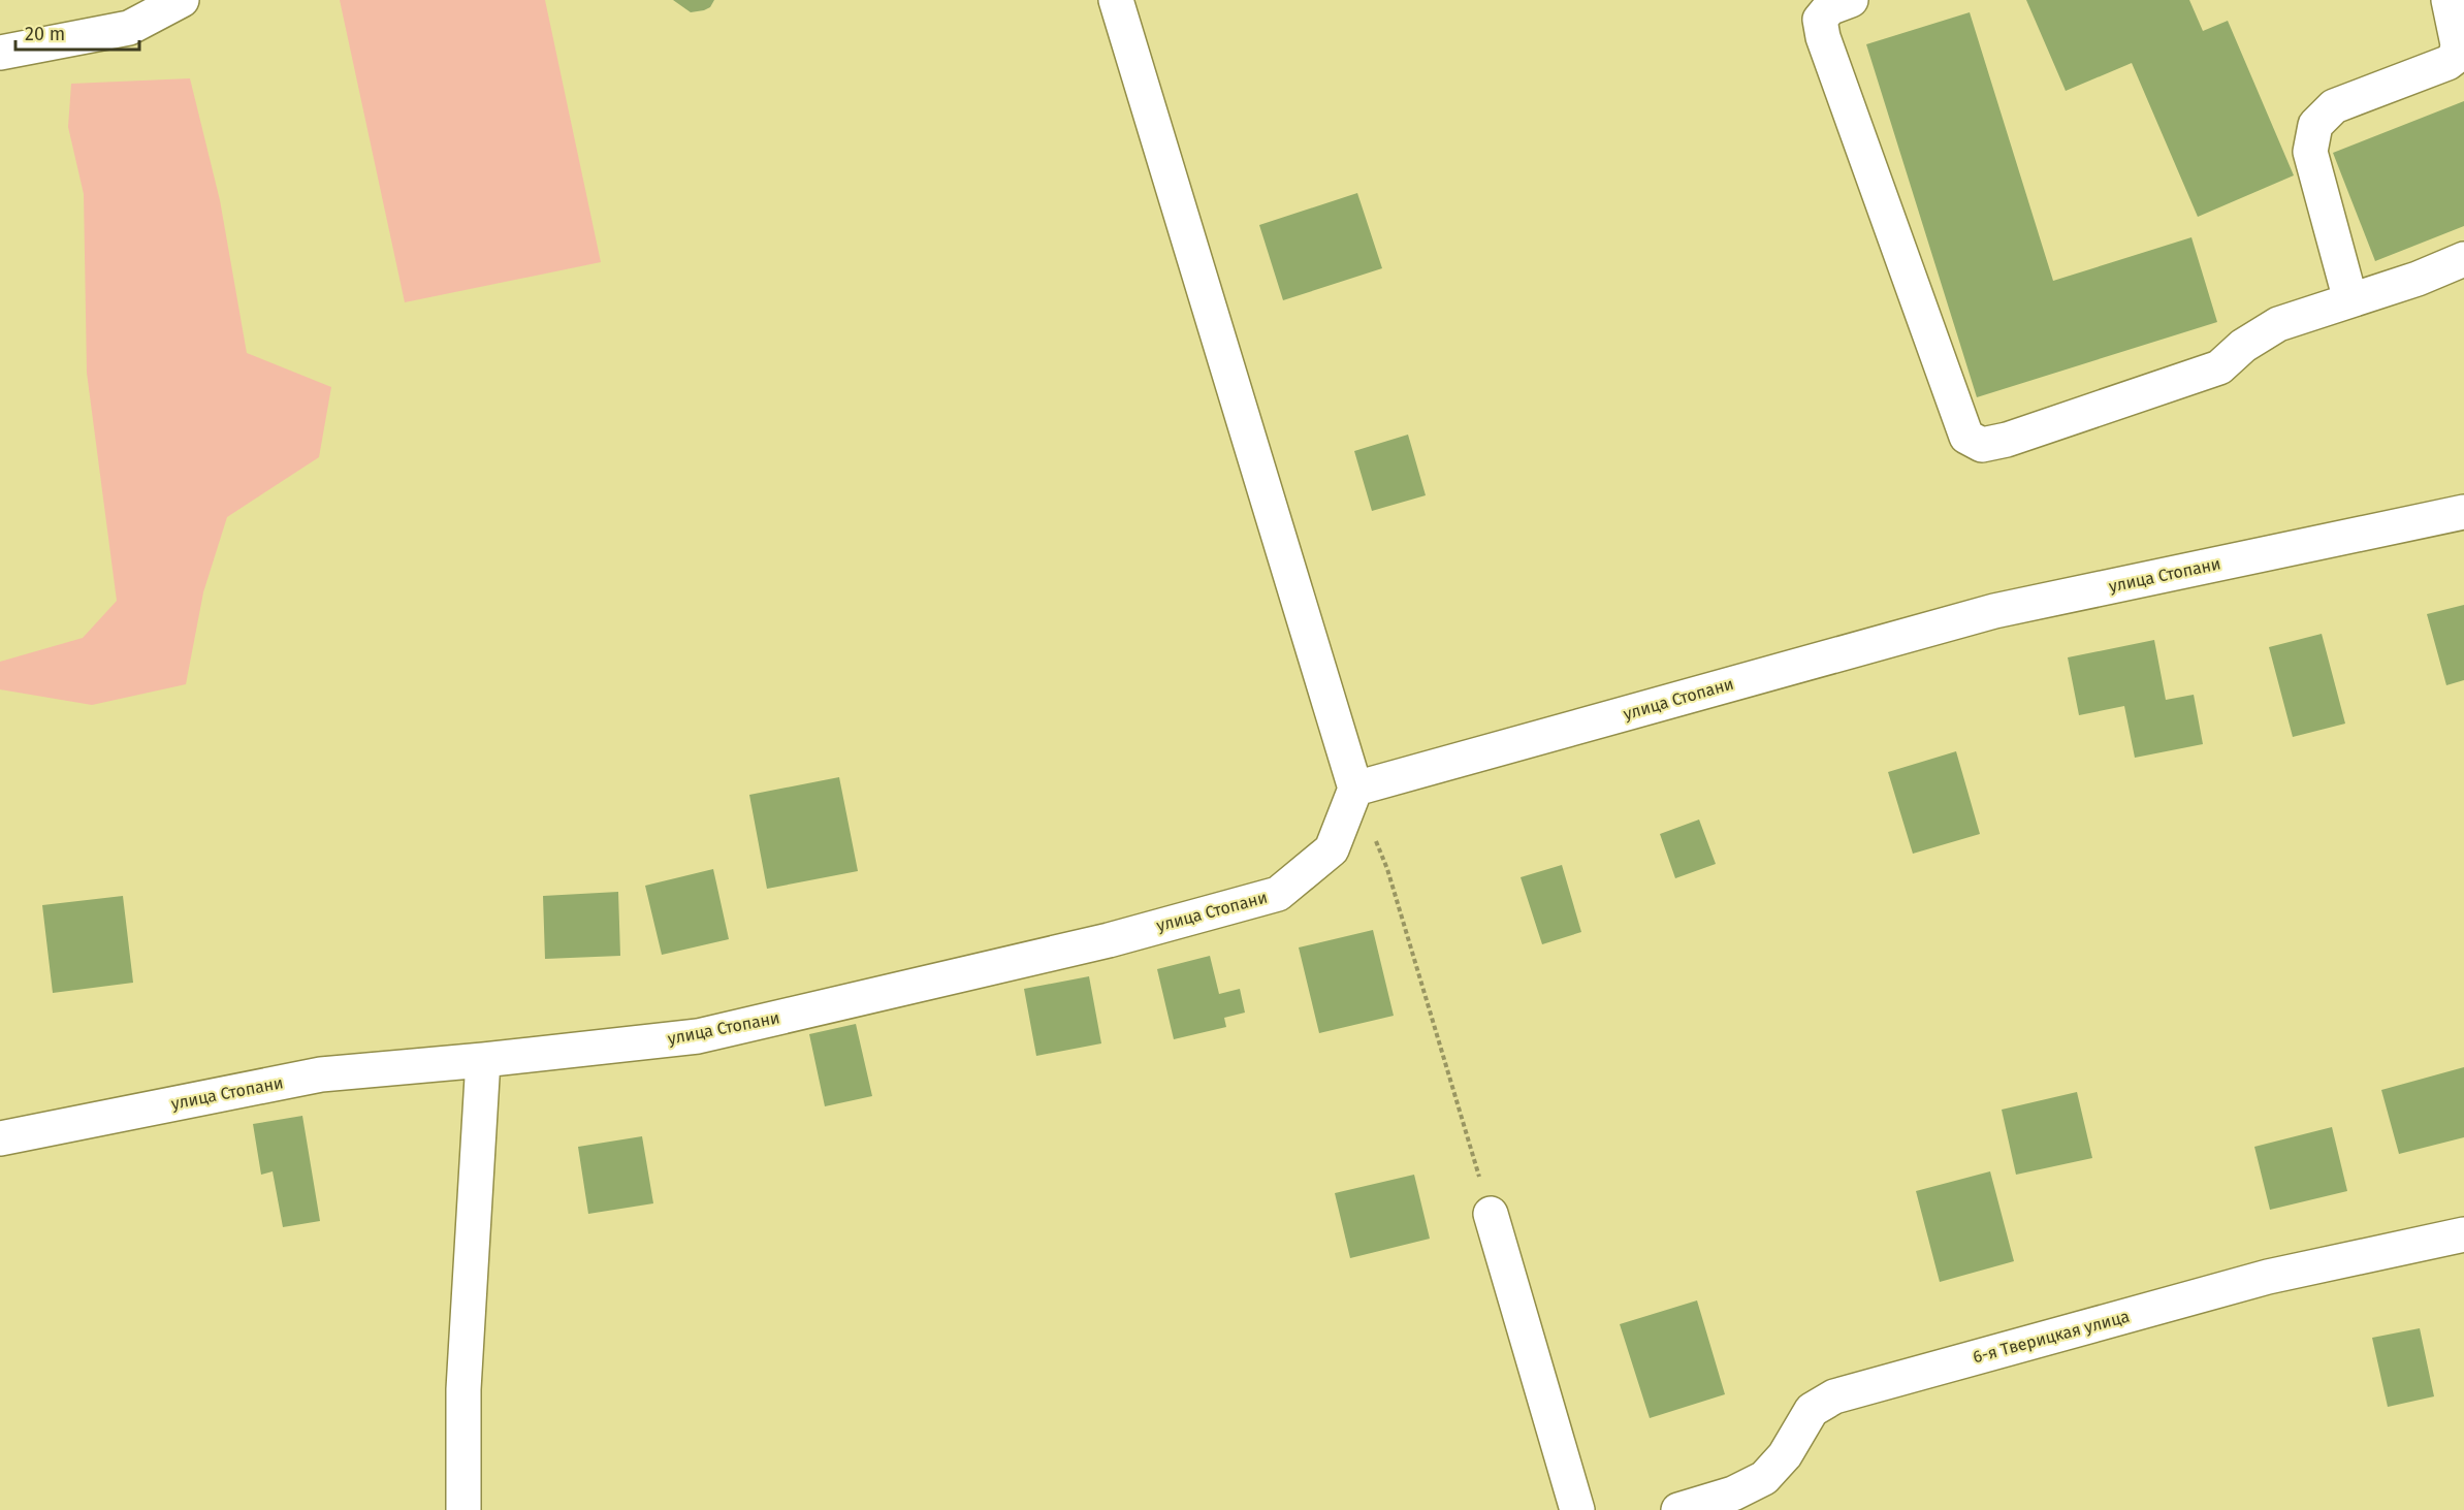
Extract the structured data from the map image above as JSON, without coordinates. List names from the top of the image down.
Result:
{
  "streets": {
    "street": ["улица Стопани", "6-я Тверицкая улица"]
  },
  "scale_bar": "20 m"
}
